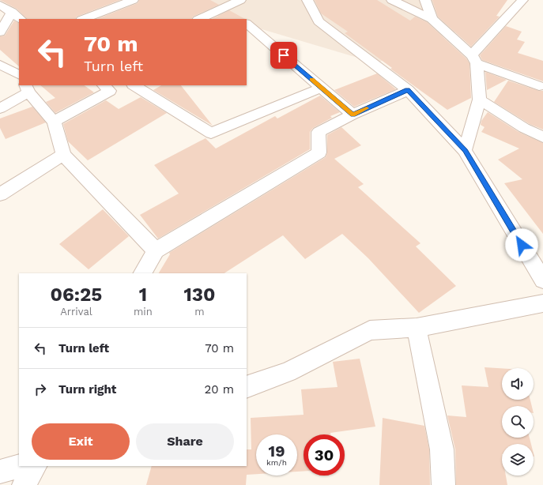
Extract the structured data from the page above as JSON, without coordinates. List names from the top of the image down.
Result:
{
  "page": {
    "turn": ["70 m", "Turn left"],
    "eta": [
      "06:25",
      "Arrival",
      "1",
      "min",
      "130",
      "m"
    ],
    "list": [
      {
        "name": "Turn left",
        "value": "70 m"
      },
      {
        "name": "Turn right",
        "value": "20 m"
      }
    ],
    "buttons": ["Exit", "Share"],
    "speed": "19 km/h",
    "limit": "30"
  }
}
